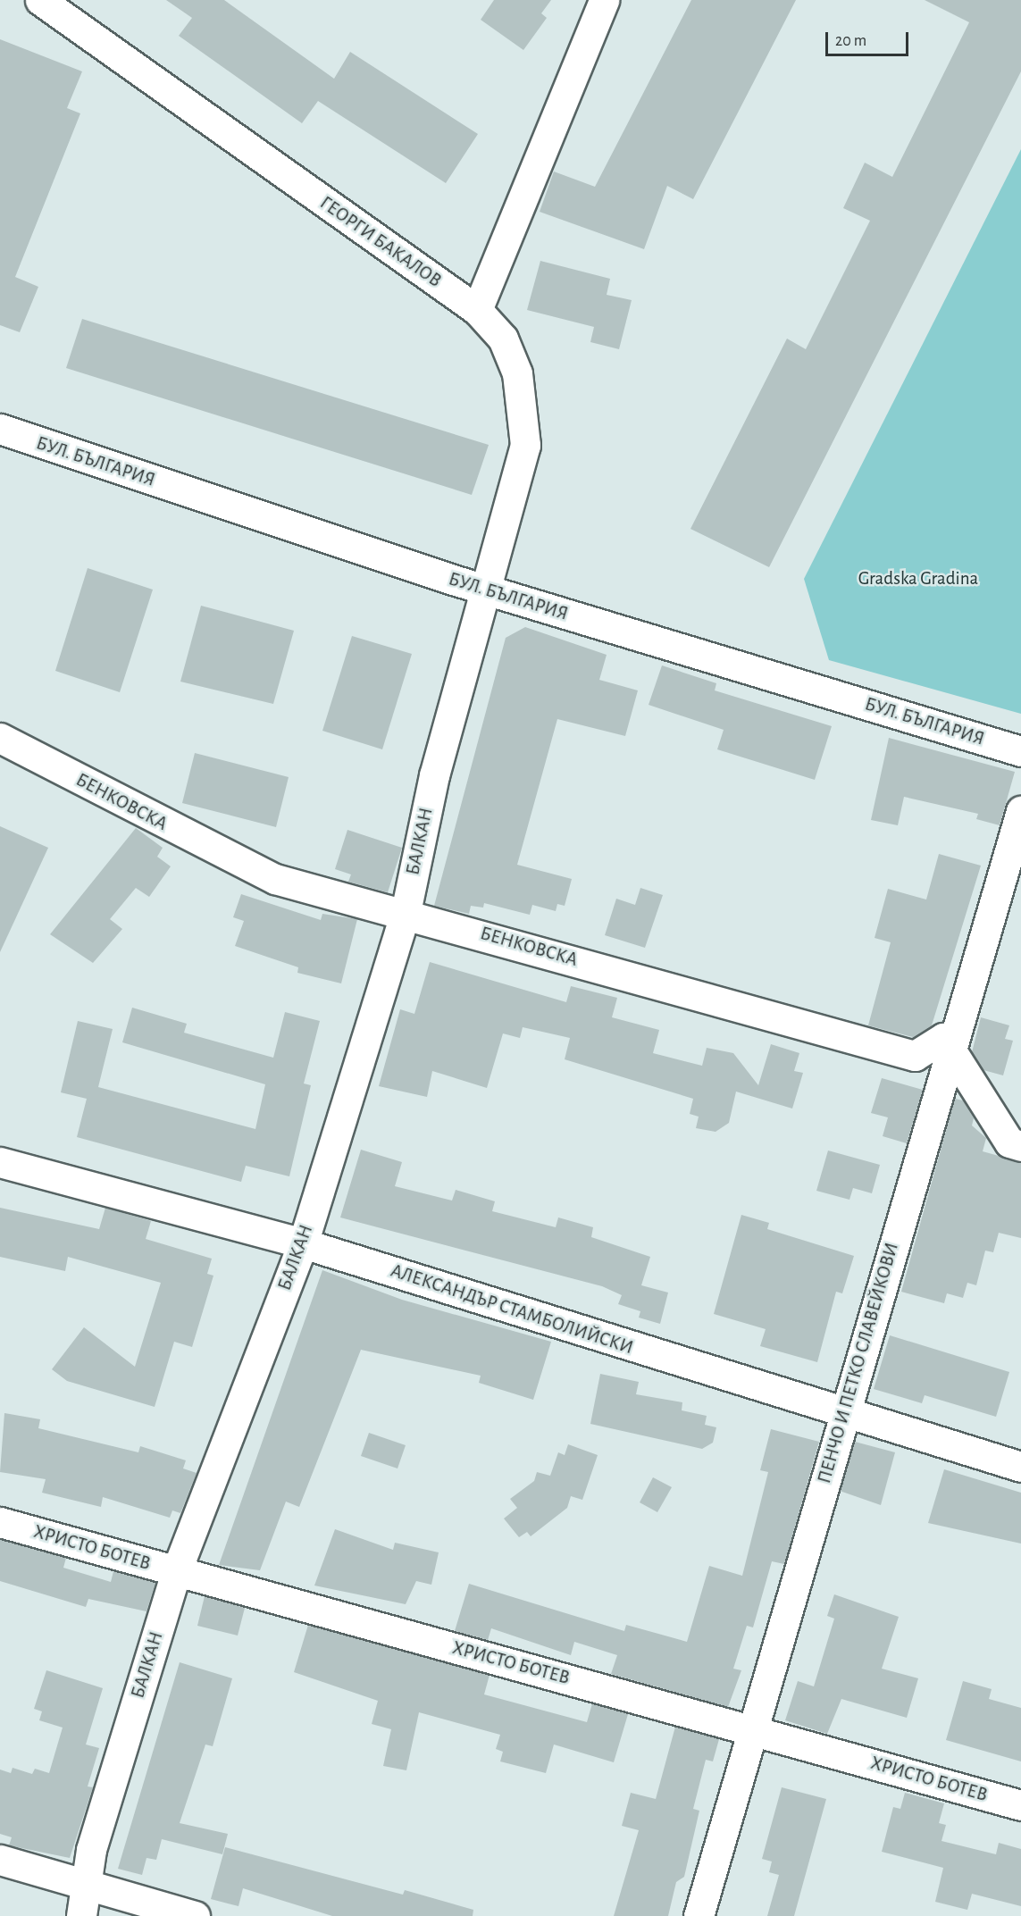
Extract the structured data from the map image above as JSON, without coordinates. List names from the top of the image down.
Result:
{
  "streets": {
    "street": [
      "ГЕОРГИ БАКАЛОВ",
      "БУЛ. БЪЛГАРИЯ",
      "БЕНКОВСКА",
      "БАЛКАН",
      "АЛЕКСАНДЪР СТАМБОЛИЙСКИ",
      "ПЕНЧО И ПЕТКО СЛАВЕЙКОВИ",
      "ХРИСТО БОТЕВ"
    ]
  },
  "crossings": [
    ["ГЕОРГИ БАКАЛОВ", "БУЛ. БЪЛГАРИЯ"],
    ["ГЕОРГИ БАКАЛОВ", "БАЛКАН"],
    ["БУЛ. БЪЛГАРИЯ", "БАЛКАН"],
    ["БЕНКОВСКА", "БАЛКАН"],
    ["БЕНКОВСКА", "ПЕНЧО И ПЕТКО СЛАВЕЙКОВИ"],
    ["БАЛКАН", "АЛЕКСАНДЪР СТАМБОЛИЙСКИ"],
    ["БАЛКАН", "ХРИСТО БОТЕВ"],
    ["АЛЕКСАНДЪР СТАМБОЛИЙСКИ", "ПЕНЧО И ПЕТКО СЛАВЕЙКОВИ"],
    ["ПЕНЧО И ПЕТКО СЛАВЕЙКОВИ", "ХРИСТО БОТЕВ"]
  ],
  "parks": ["Gradska Gradina"],
  "scale_bar": "20 m"
}
